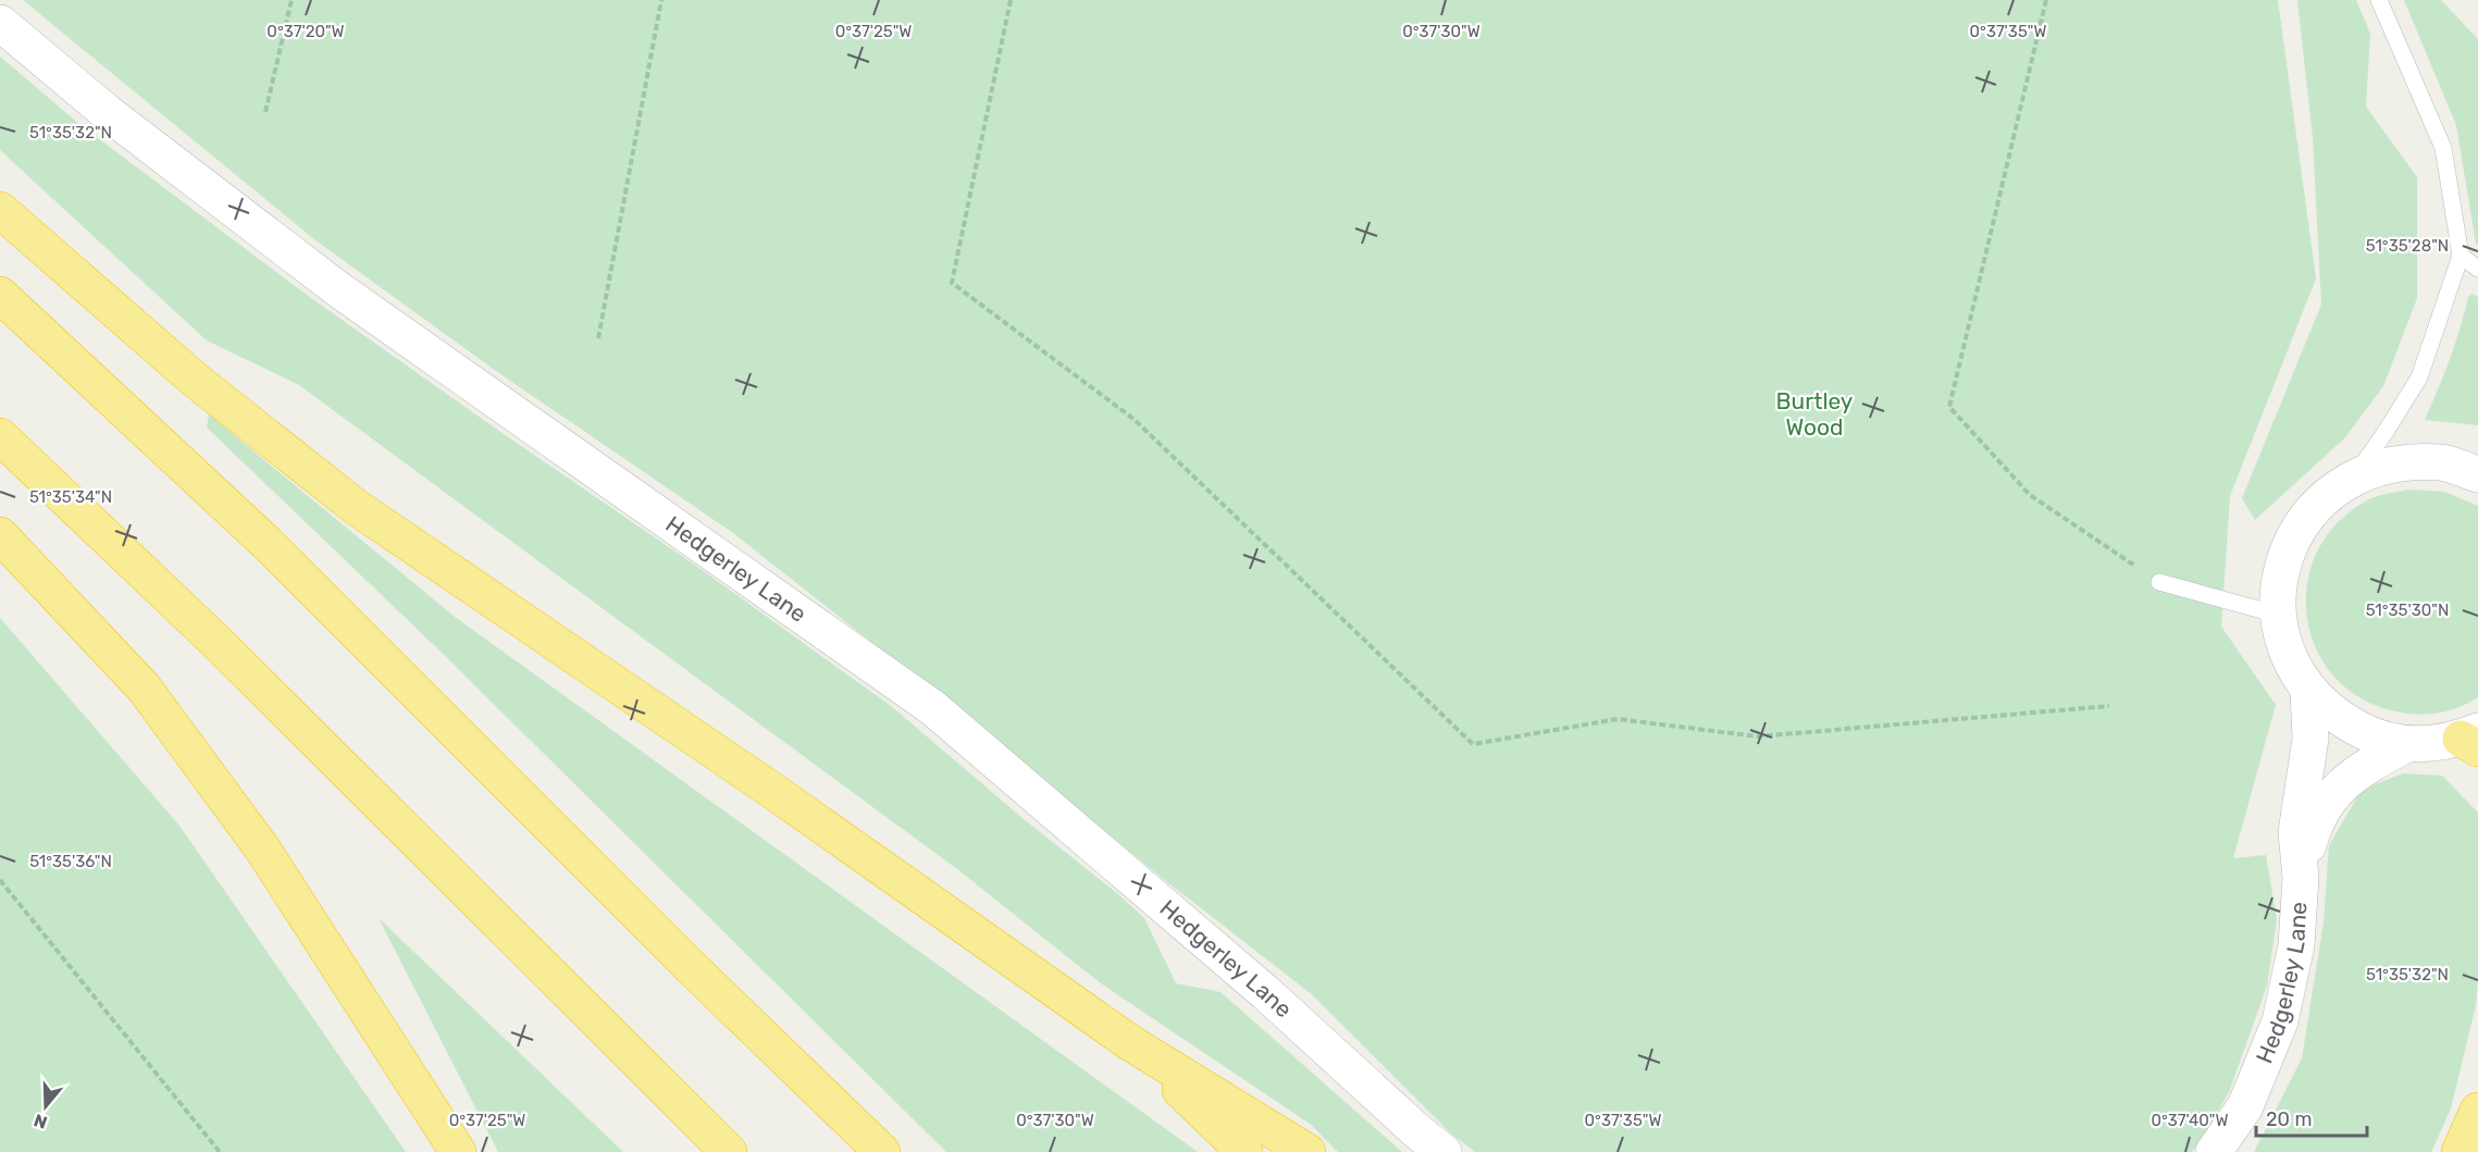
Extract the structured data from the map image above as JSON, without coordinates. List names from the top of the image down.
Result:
{
  "streets": {
    "street": ["Hedgerley Lane"]
  },
  "parks": ["Burtley Wood"],
  "scale_bar": "20 m",
  "north": "bottom",
  "coordinates": [
    "0°37'20\"W",
    "0°37'30\"W",
    "0°37'25\"W",
    "0°37'35\"W",
    "51°35'32\"N",
    "51°35'28\"N",
    "51°35'34\"N",
    "51°35'30\"N",
    "51°35'36\"N",
    "0°37'40\"W"
  ]
}
